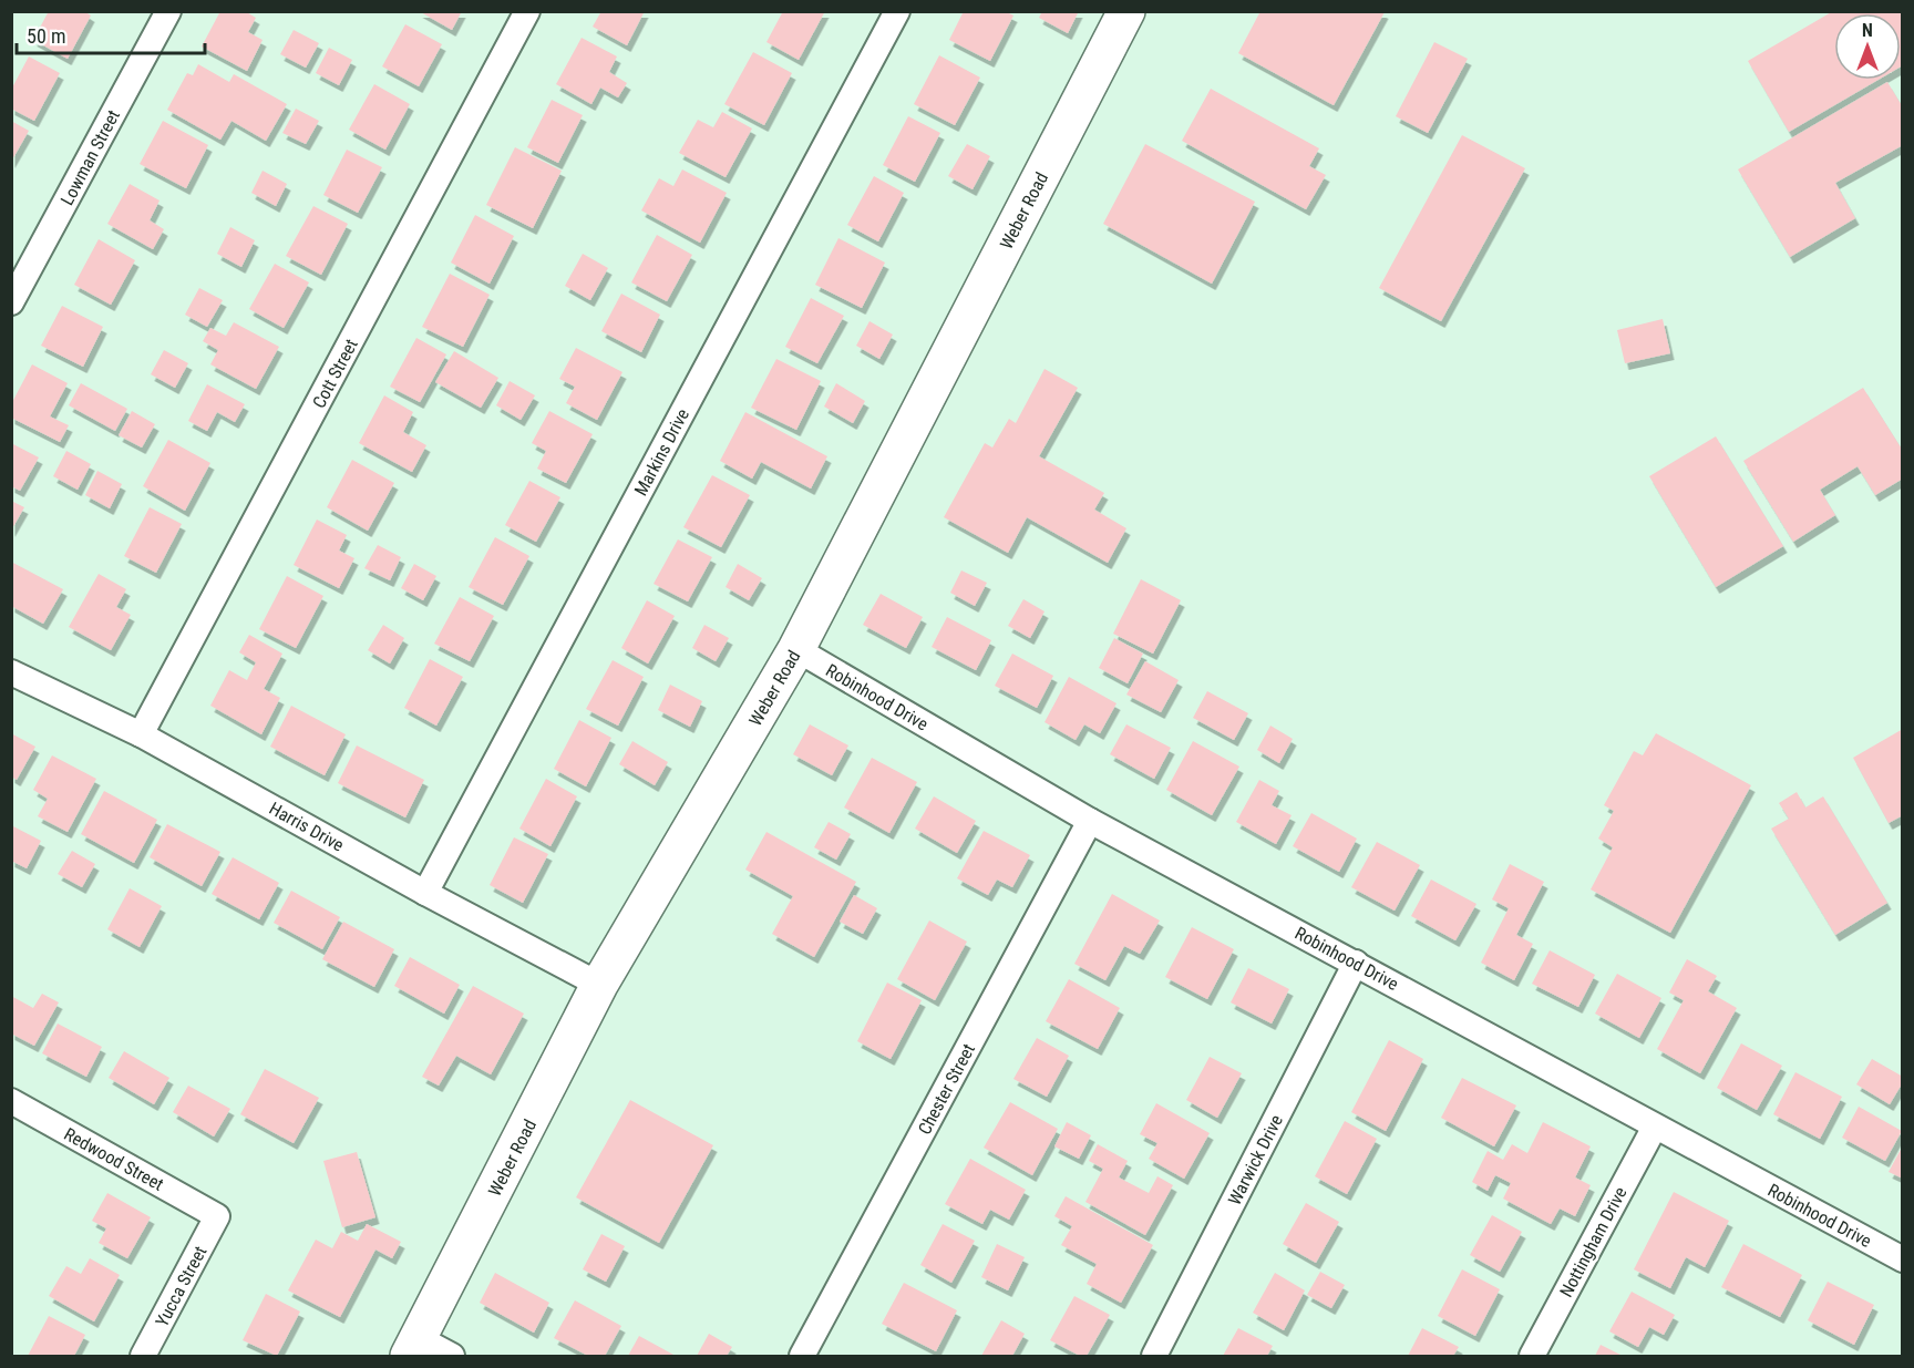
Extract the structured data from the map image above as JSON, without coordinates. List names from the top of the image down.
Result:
{
  "streets": {
    "main road": ["Weber Road"],
    "street": [
      "Lowman Street",
      "Cott Street",
      "Markins Drive",
      "Robinhood Drive",
      "Harris Drive",
      "Chester Street",
      "Redwood Street",
      "Warwick Drive",
      "Nottingham Drive",
      "Yucca Street"
    ]
  },
  "crossings": [
    ["Weber Road", "Robinhood Drive"],
    ["Weber Road", "Harris Drive"],
    ["Cott Street", "Harris Drive"],
    ["Markins Drive", "Harris Drive"],
    ["Robinhood Drive", "Chester Street"],
    ["Robinhood Drive", "Warwick Drive"],
    ["Robinhood Drive", "Nottingham Drive"],
    ["Redwood Street", "Yucca Street"]
  ],
  "scale_bar": "50 m",
  "north": "top"
}
